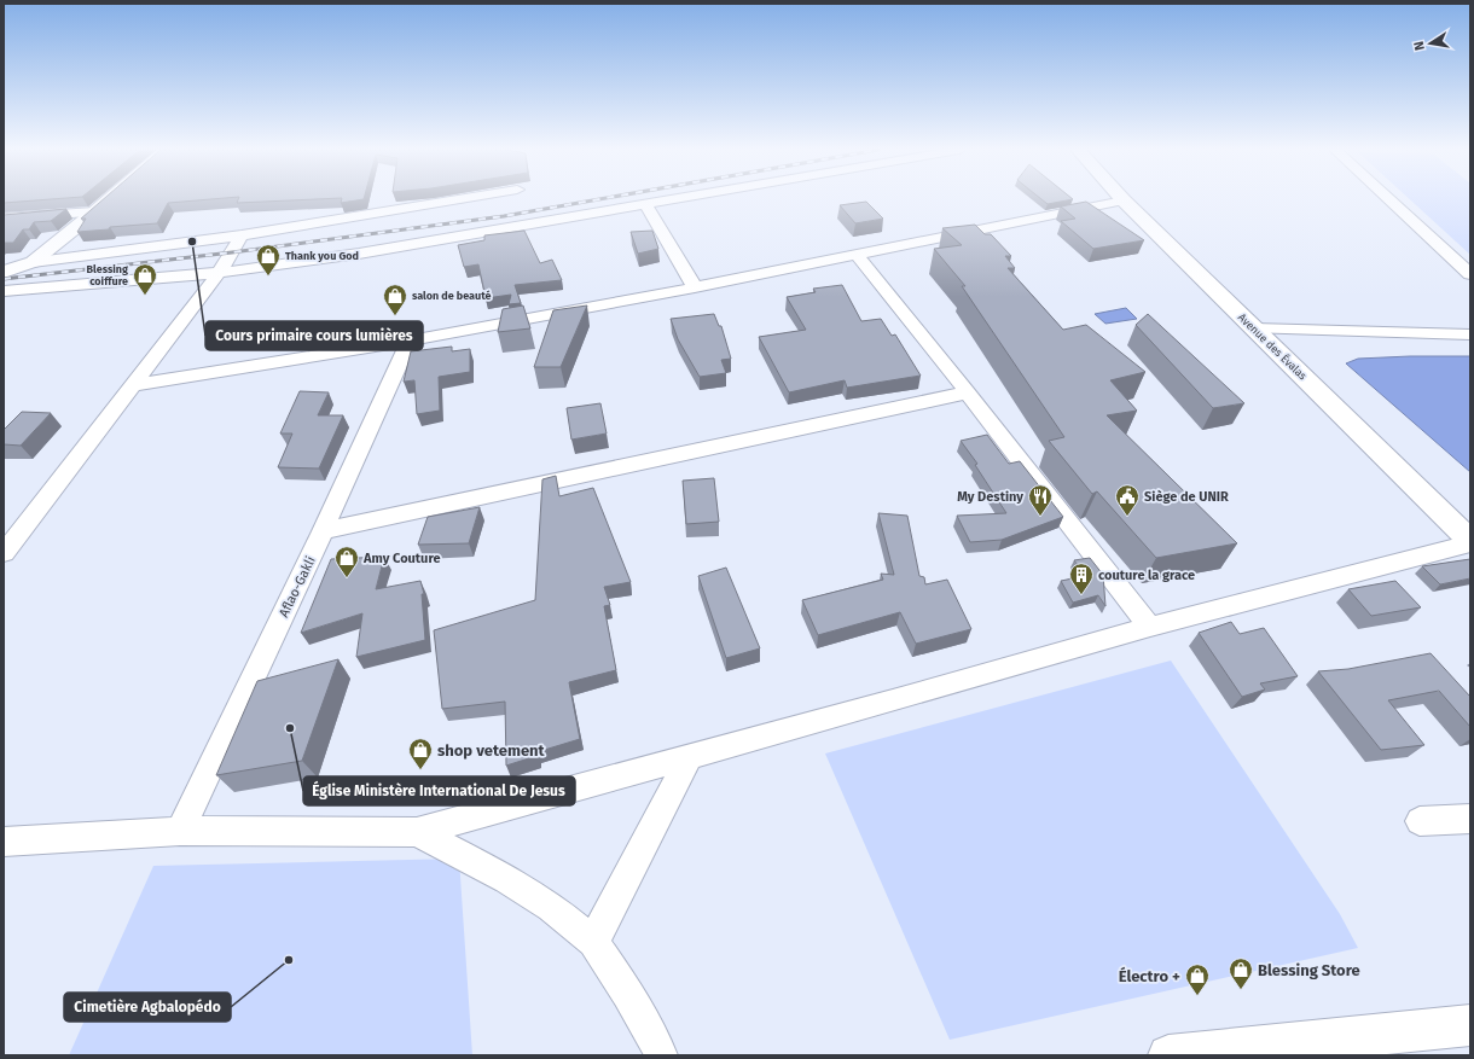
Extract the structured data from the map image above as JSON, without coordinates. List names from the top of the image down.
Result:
{
  "streets": {
    "street": ["Avenue des Évalas", "Aflao-Gakli"]
  },
  "places": {
    "other": ["Cours primaire cours lumières", "Église Ministère International De Jesus", "Cimetière Agbalopédo"],
    "shop": [
      "Thank you God",
      "Blessing coiffure",
      "salon de beauté",
      "Amy Couture",
      "shop vetement",
      "Blessing Store",
      "Électro +"
    ],
    "restaurant": ["My Destiny"],
    "public building": ["Siège de UNIR"],
    "building": ["couture la grace"]
  },
  "north": "left"
}
